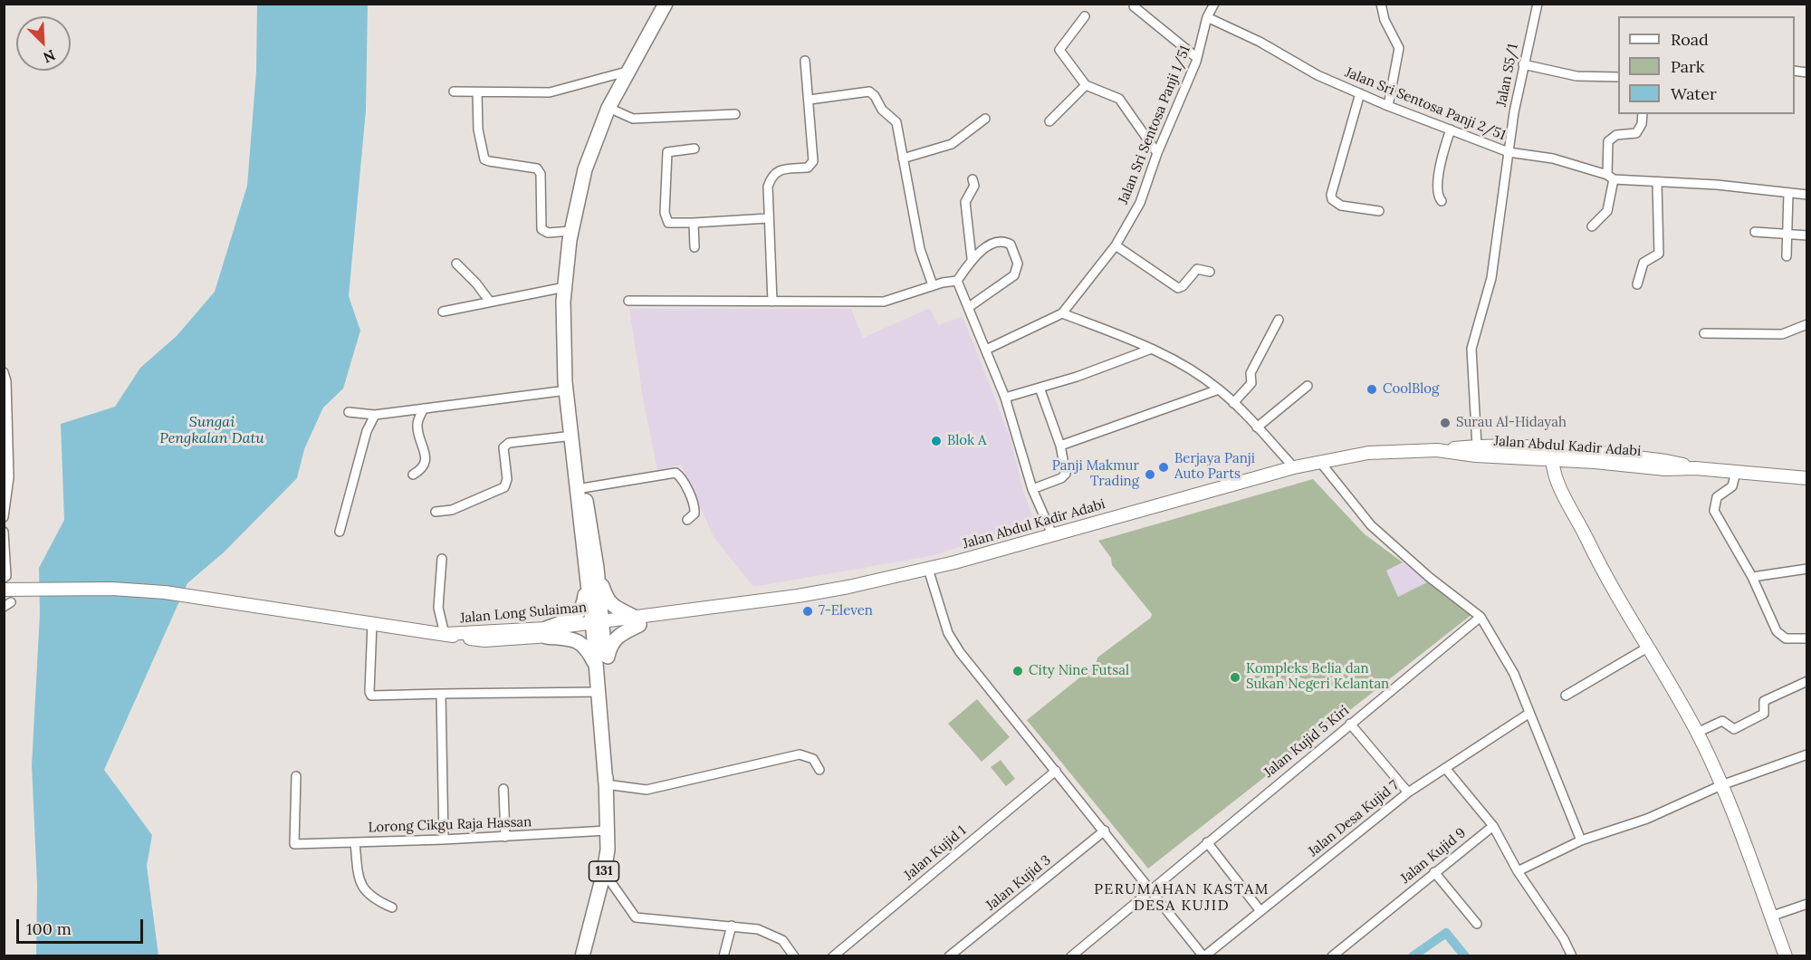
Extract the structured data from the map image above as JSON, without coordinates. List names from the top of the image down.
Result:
{
  "streets": {
    "main road": ["Jalan Abdul Kadir Adabi", "Jalan Long Sulaiman", "131"],
    "street": [
      "Jalan S5/1",
      "Jalan Sri Sentosa Panji 2/51",
      "Jalan Sri Sentosa Panji 1/51",
      "Jalan Kujid 5 Kiri",
      "Jalan Desa Kujid 7",
      "Lorong Cikgu Raja Hassan",
      "Jalan Kujid 1",
      "Jalan Kujid 9",
      "Jalan Kujid 3"
    ]
  },
  "crossings": [
    ["Jalan S5/1", "Jalan Sri Sentosa Panji 2/51"],
    ["Jalan S5/1", "Jalan Abdul Kadir Adabi"],
    ["Jalan Sri Sentosa Panji 2/51", "Jalan Sri Sentosa Panji 1/51"],
    ["Jalan Abdul Kadir Adabi", "Jalan Long Sulaiman"],
    ["Jalan Abdul Kadir Adabi", "131"],
    ["Jalan Long Sulaiman", "131"],
    ["Lorong Cikgu Raja Hassan", "131"]
  ],
  "districts": ["PERUMAHAN KASTAM DESA KUJID"],
  "water": ["Sungai Pengkalan Datu"],
  "places": [
    "CoolBlog",
    "Surau Al-Hidayah",
    "Blok A",
    "Berjaya Panji Auto Parts",
    "Panji Makmur Trading",
    "7-Eleven",
    "City Nine Futsal",
    "Kompleks Belia dan Sukan Negeri Kelantan"
  ],
  "legend": ["Road", "Park", "Water"],
  "scale_bar": "100 m",
  "north": "bottom right"
}
